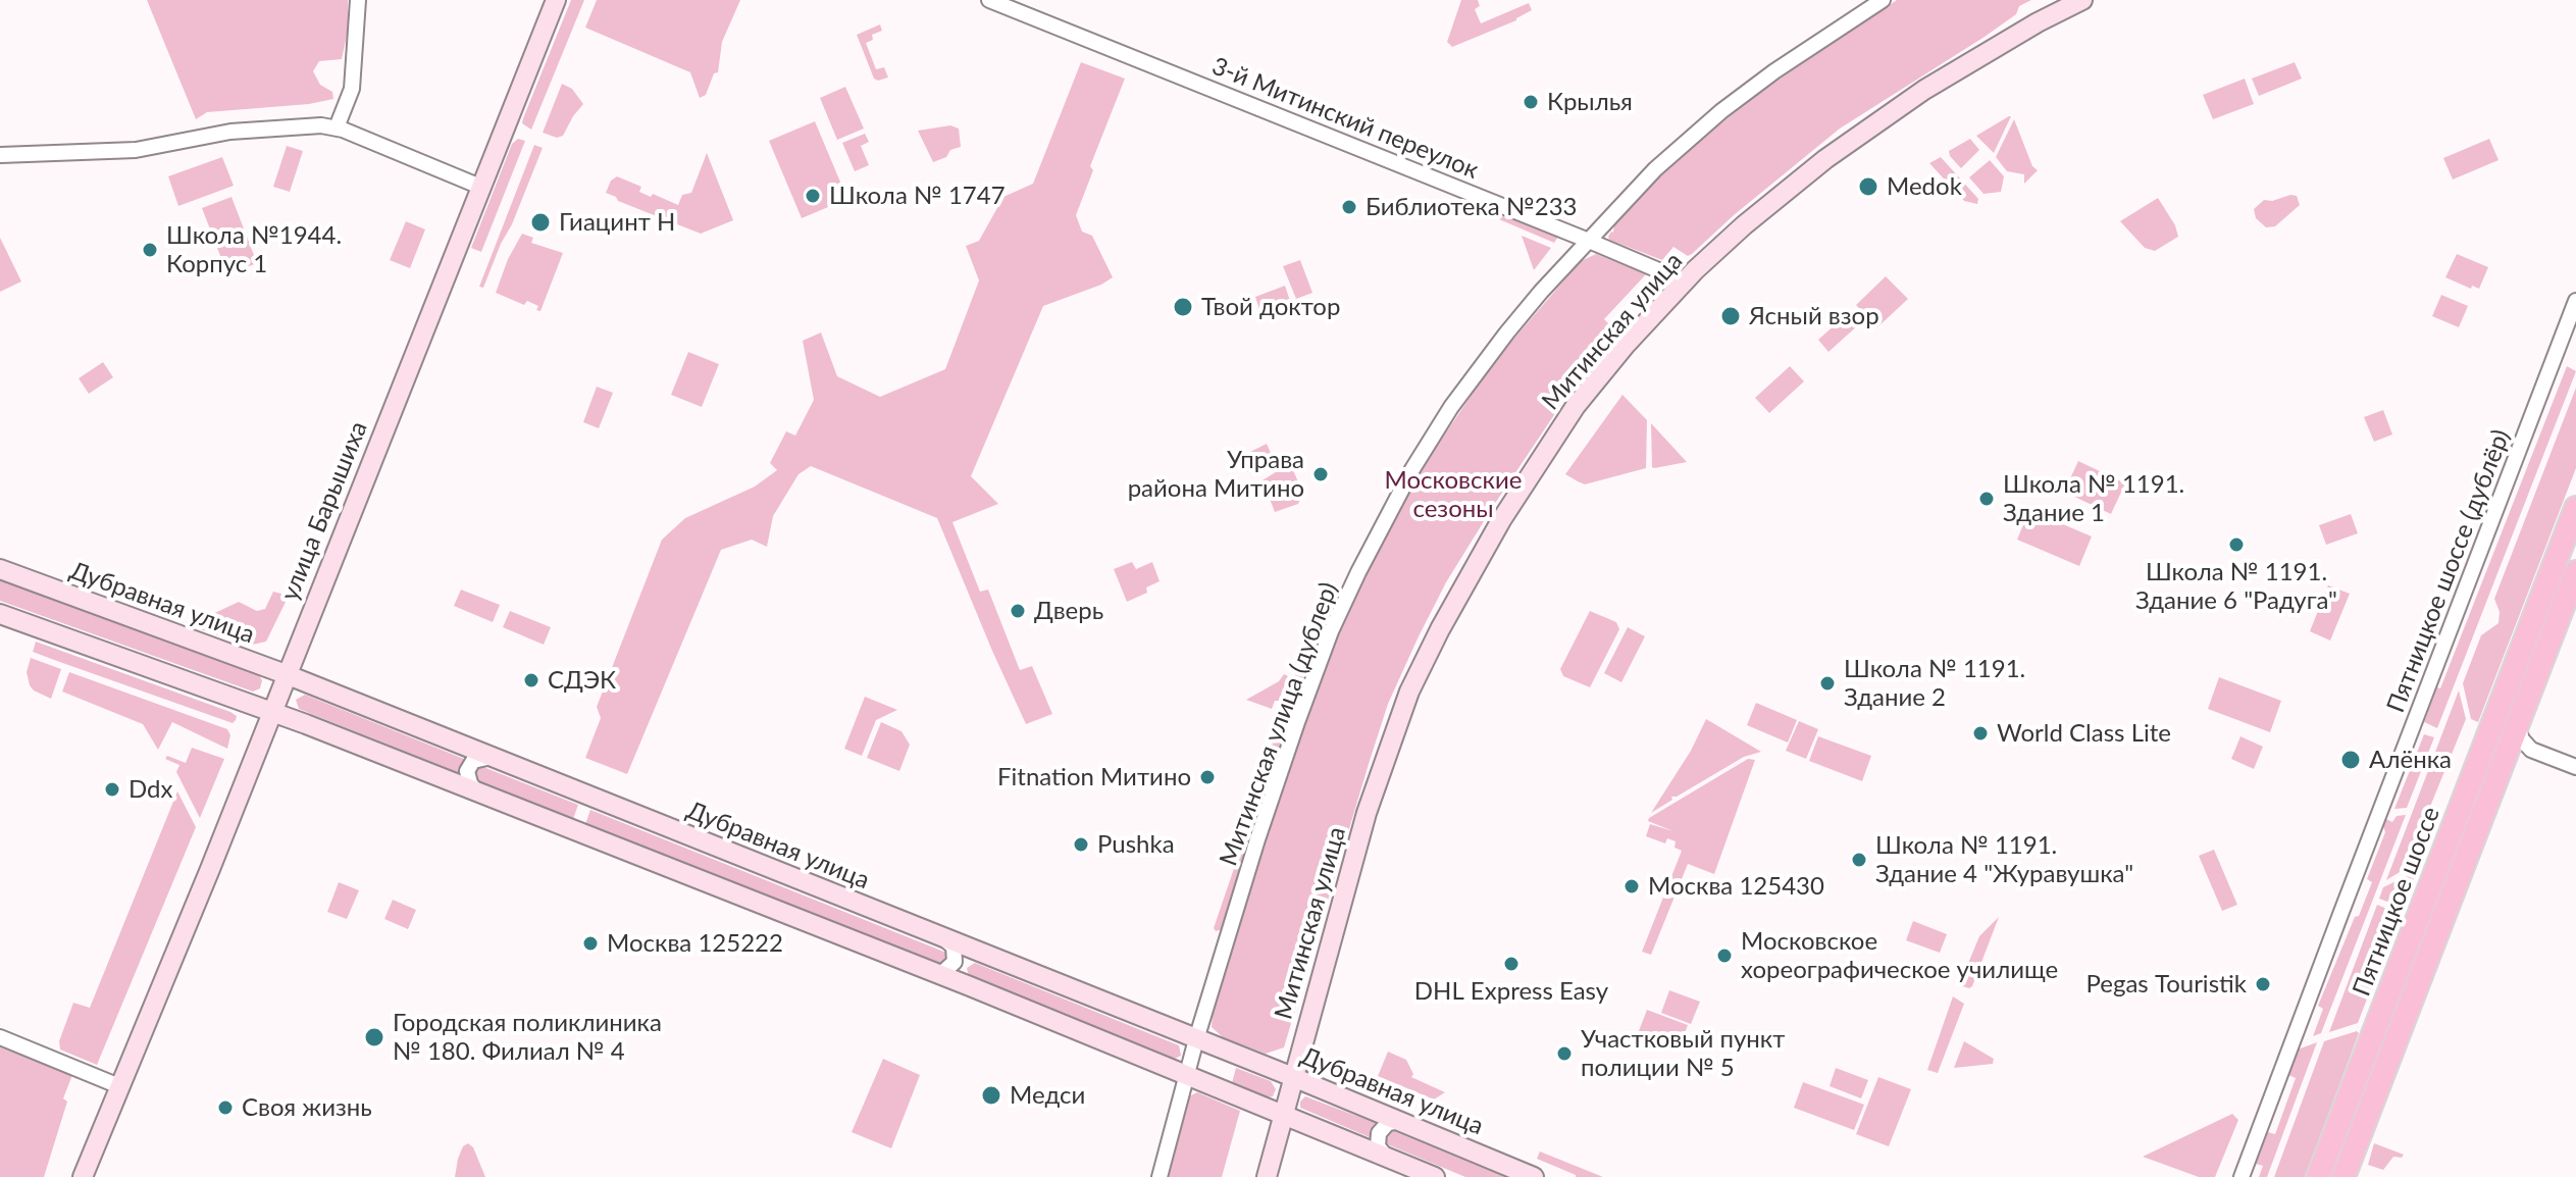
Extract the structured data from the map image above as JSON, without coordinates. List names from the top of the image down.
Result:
{
  "streets": {
    "main road": [
      "Митинская улица",
      "улица Барышиха",
      "Дубравная улица",
      "Пятницкое шоссе"
    ],
    "street": ["3-й Митинский переулок", "Пятницкое шоссе (дублёр)", "Митинская улица (дублер)"]
  },
  "crossings": [
    ["3-й Митинский переулок", "Митинская улица"],
    ["3-й Митинский переулок", "Митинская улица (дублер)"],
    ["Митинская улица", "Дубравная улица"],
    ["улица Барышиха", "Дубравная улица"],
    ["Дубравная улица", "Митинская улица (дублер)"]
  ],
  "parks": ["Московские сезоны"],
  "places": [
    "Крылья",
    "Medok",
    "Школа № 1747",
    "Библиотека №233",
    "Гиацинт Н",
    "Школа №1944. Корпус 1",
    "Твой доктор",
    "Ясный взор",
    "Управа района Митино",
    "Школа № 1191. Здание 1",
    "Школа № 1191. Здание 6 \"Радуга\"",
    "Дверь",
    "СДЭК",
    "Школа № 1191. Здание 2",
    "World Class Lite",
    "Алёнка",
    "Fitnation Митино",
    "Ddx",
    "Pushka",
    "Школа № 1191. Здание 4 \"Журавушка\"",
    "Москва 125430",
    "Москва 125222",
    "Московское хореографическое училище",
    "DHL Express Easy",
    "Pegas Touristik",
    "Городская поликлиника № 180. Филиал № 4",
    "Участковый пункт полиции № 5",
    "Медси",
    "Своя жизнь"
  ]
}
